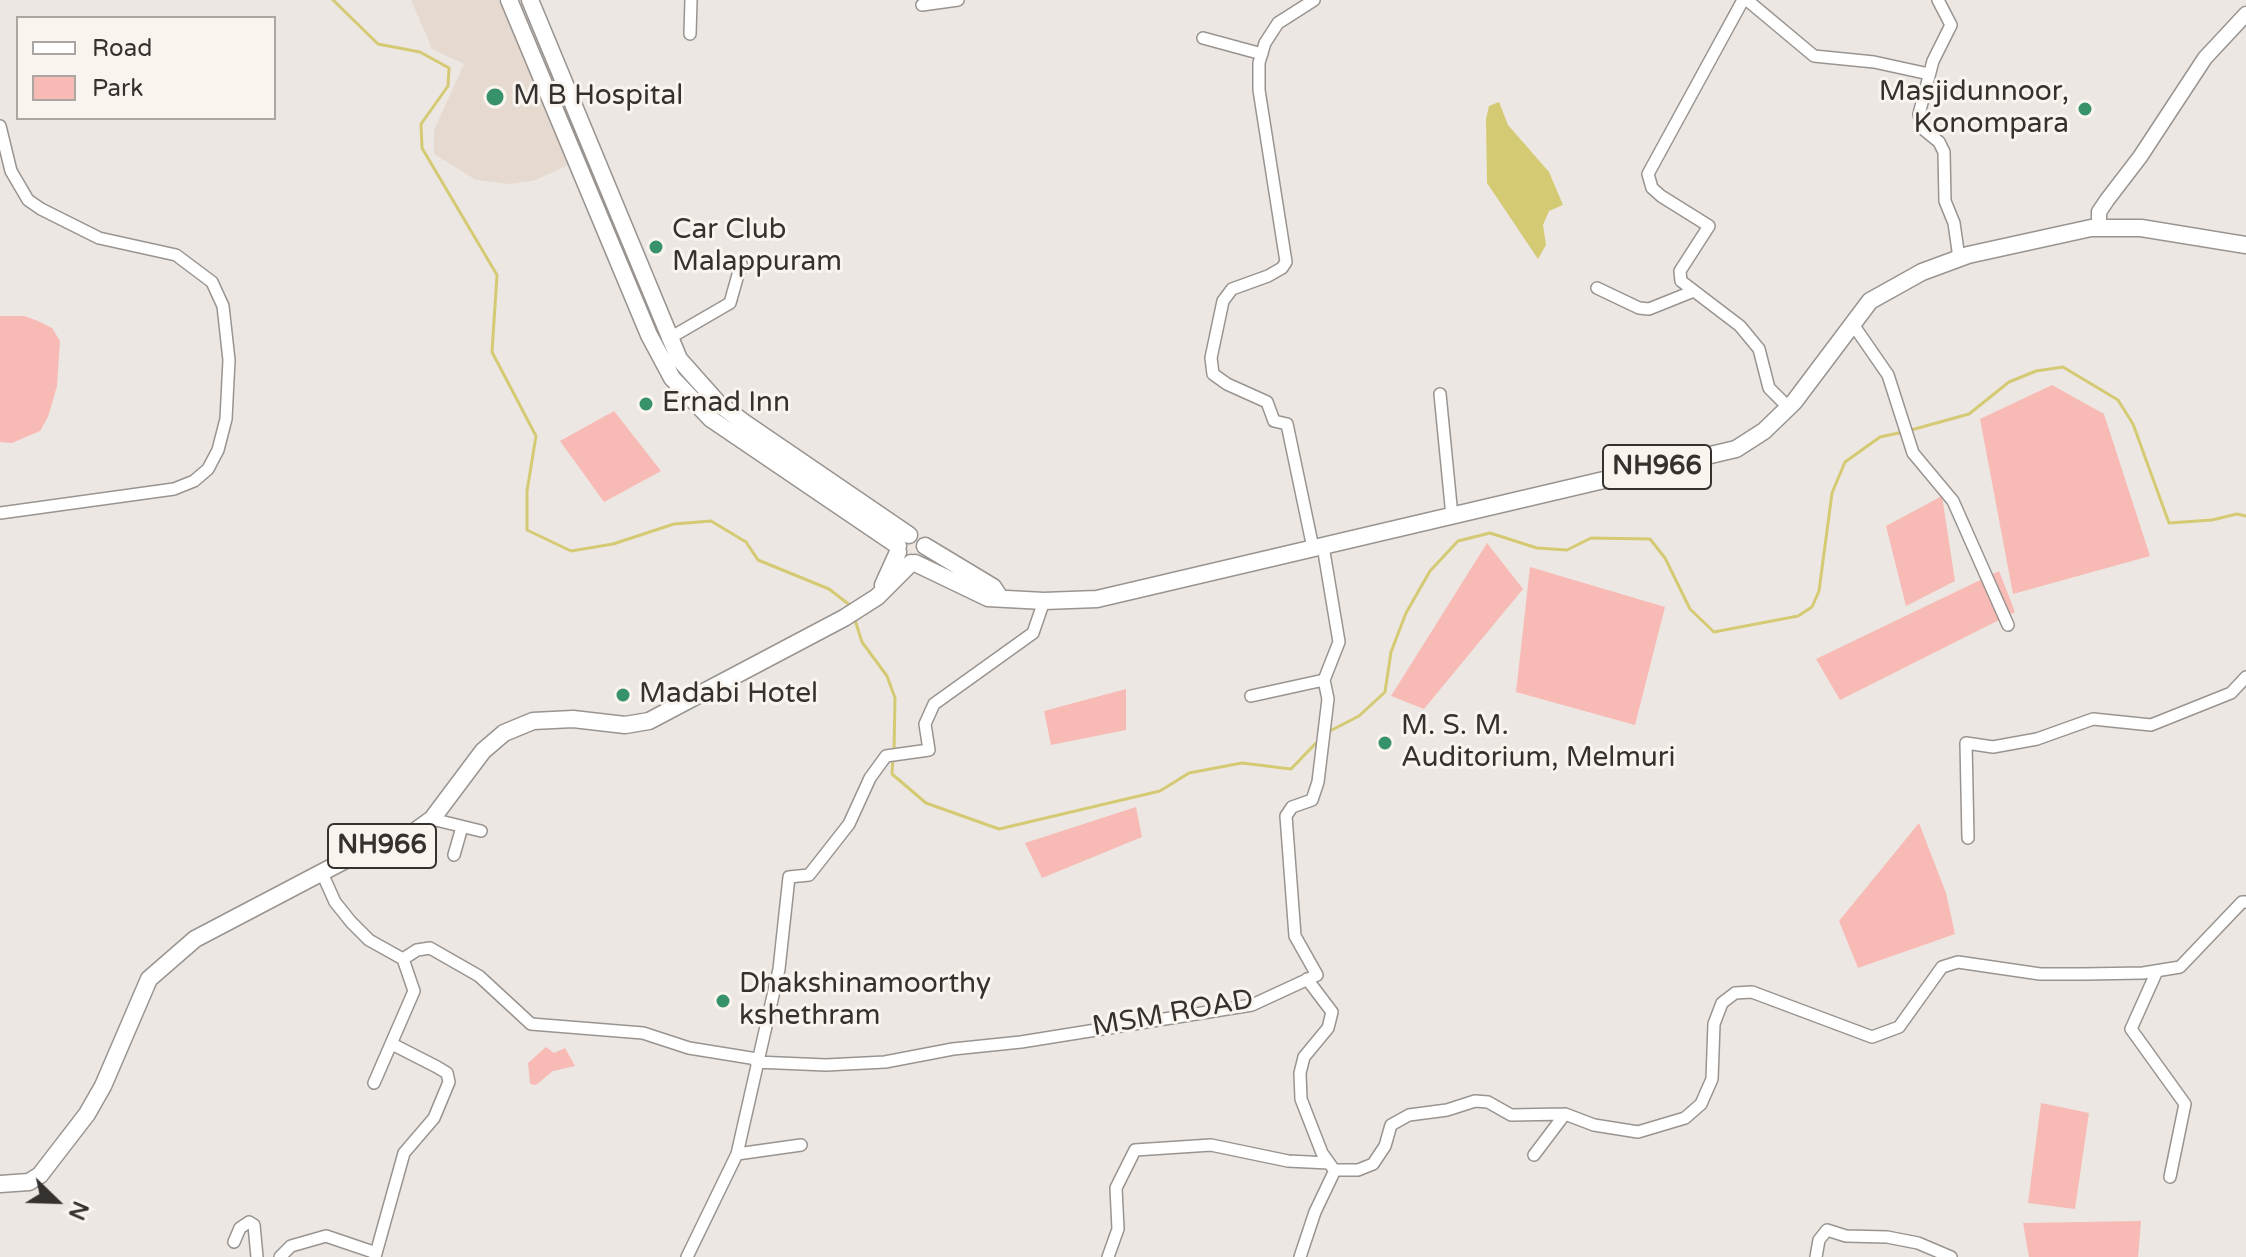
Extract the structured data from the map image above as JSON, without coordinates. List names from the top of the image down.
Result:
{
  "streets": {
    "highway": ["NH966"],
    "street": ["MSM ROAD"]
  },
  "places": [
    "M B Hospital",
    "Masjidunnoor, Konompara",
    "Car Club Malappuram",
    "Ernad Inn",
    "Madabi Hotel",
    "M. S. M. Auditorium, Melmuri",
    "Dhakshinamoorthy kshethram"
  ],
  "legend": ["Road", "Park"],
  "north": "bottom right"
}
